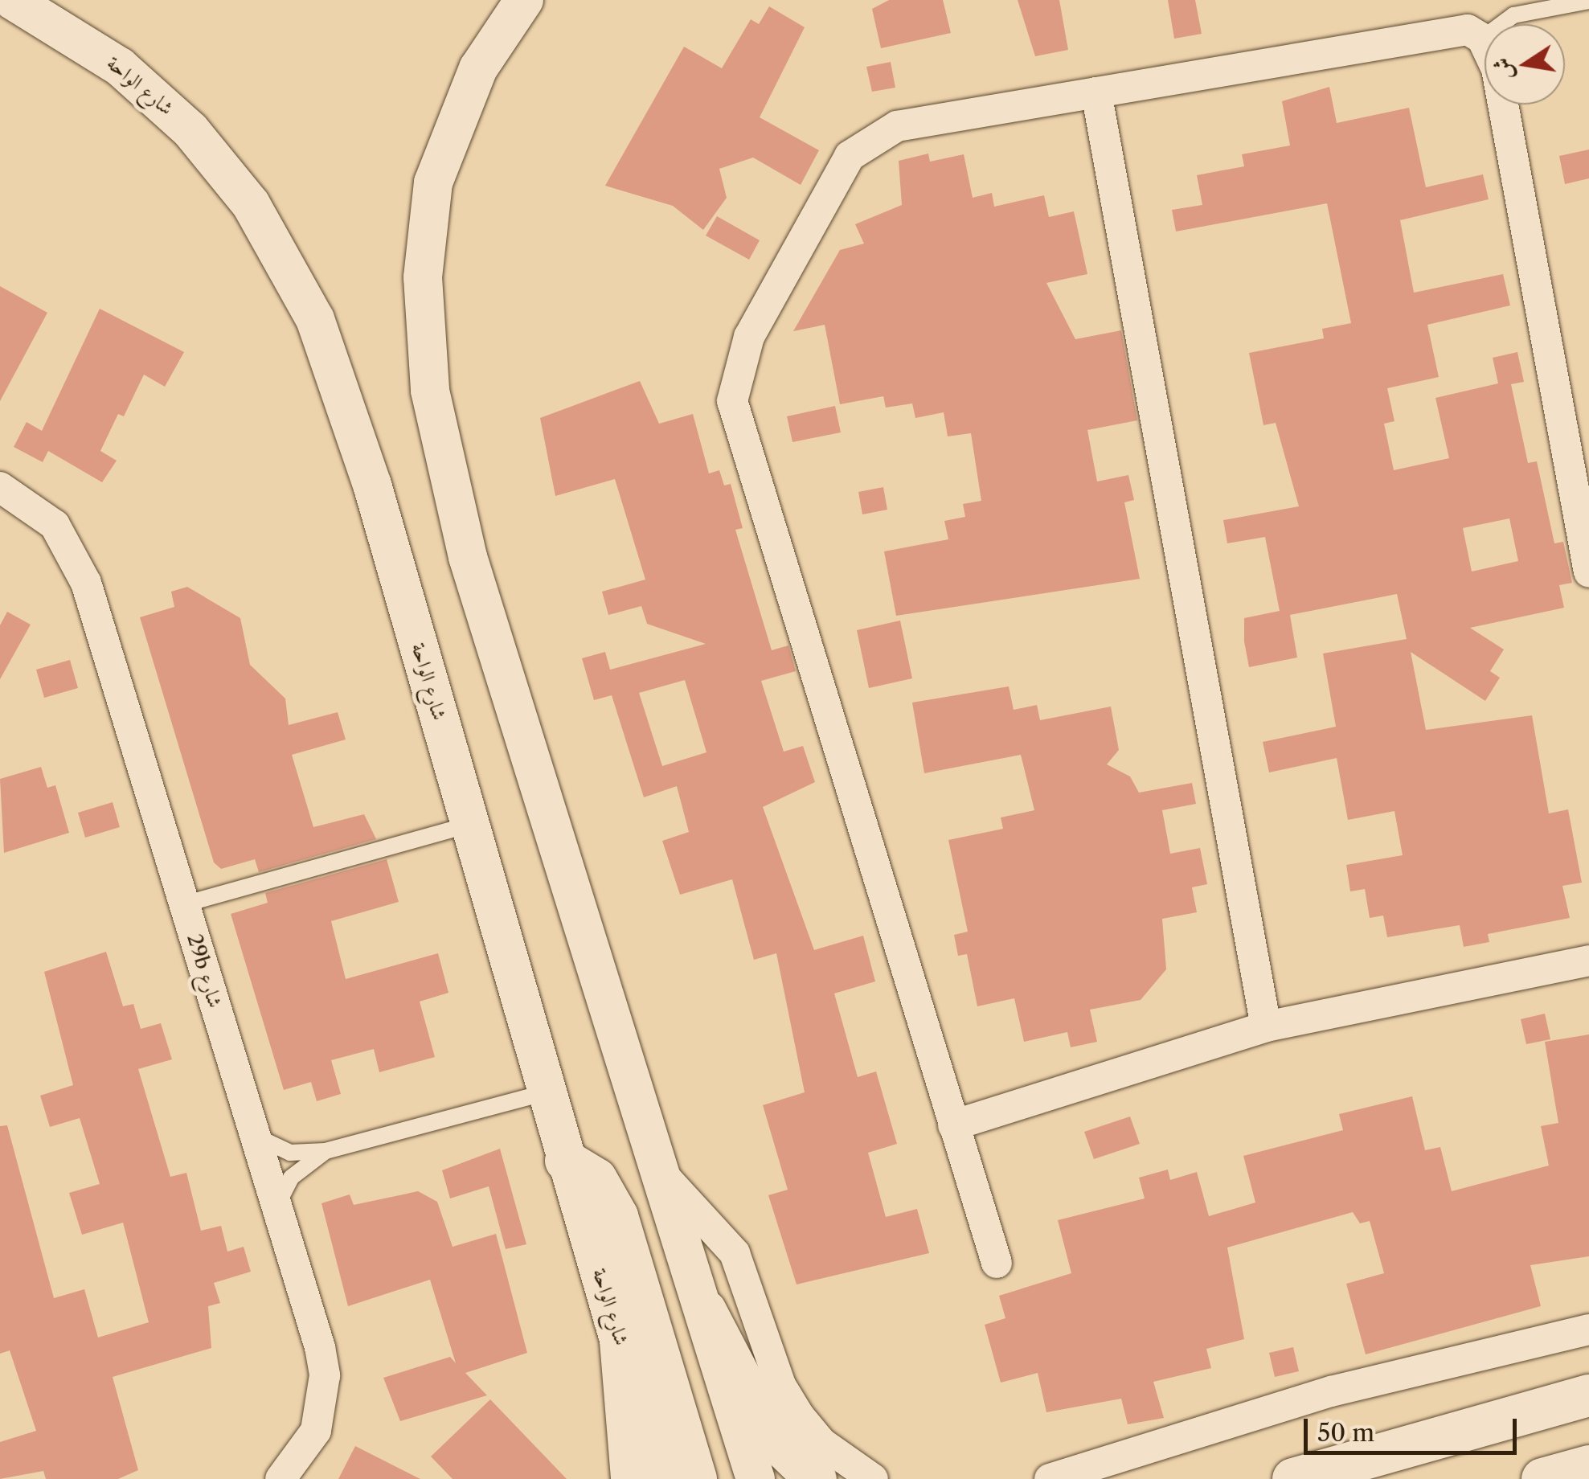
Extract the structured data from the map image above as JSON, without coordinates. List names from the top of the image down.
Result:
{
  "streets": {
    "street": ["شارع الواحة", "29b شارع"]
  },
  "scale_bar": "50 m",
  "north": "left"
}
